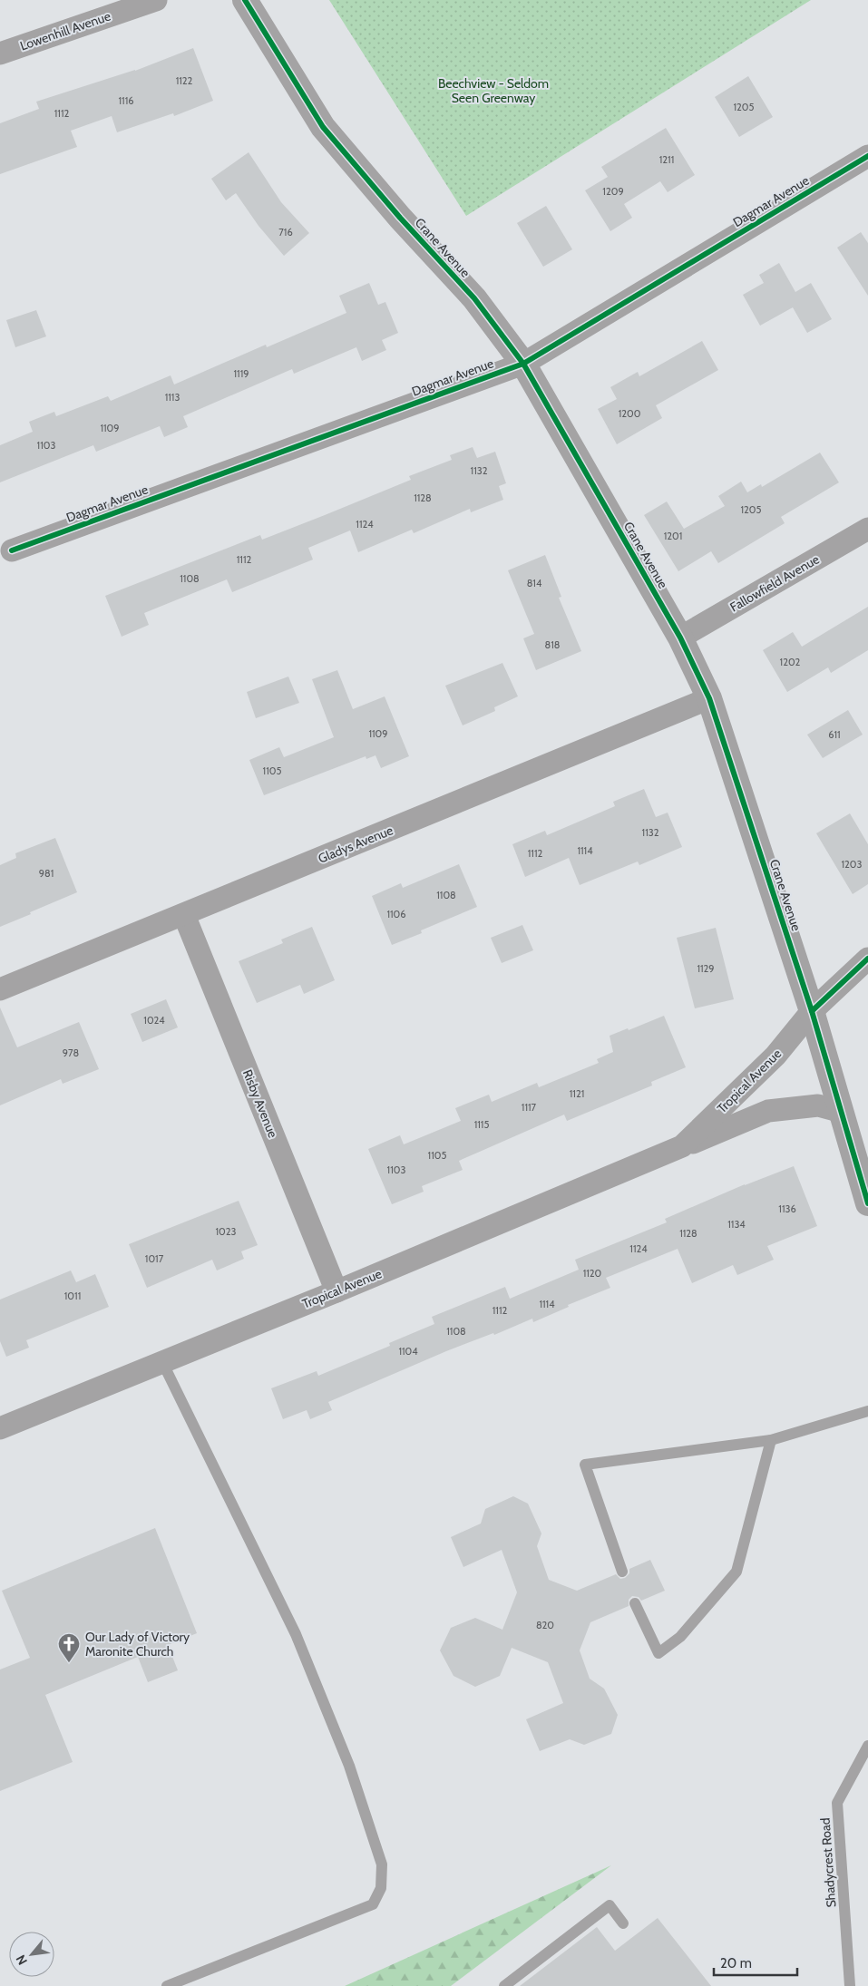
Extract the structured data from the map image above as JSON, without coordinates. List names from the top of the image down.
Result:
{
  "streets": {
    "street": [
      "Lowenhill Avenue",
      "Dagmar Avenue",
      "Crane Avenue",
      "Fallowfield Avenue",
      "Gladys Avenue",
      "Tropical Avenue",
      "Risby Avenue"
    ],
    "lane": ["Shadycrest Road"]
  },
  "crossings": [
    ["Dagmar Avenue", "Crane Avenue"],
    ["Crane Avenue", "Fallowfield Avenue"],
    ["Crane Avenue", "Gladys Avenue"],
    ["Crane Avenue", "Tropical Avenue"],
    ["Gladys Avenue", "Risby Avenue"],
    ["Tropical Avenue", "Risby Avenue"]
  ],
  "parks": ["Beechview - Seldom Seen Greenway"],
  "places": {
    "church": ["Our Lady of Victory Maronite Church"]
  },
  "house_numbers": [
    "1122",
    "1116",
    "1205",
    "1112",
    "1211",
    "1209",
    "716",
    "1119",
    "1113",
    "1200",
    "1109",
    "1103",
    "1132",
    "1128",
    "1205",
    "1124",
    "1201",
    "1112",
    "1108",
    "814",
    "818",
    "1202",
    "1109",
    "611",
    "1105",
    "1132",
    "1114",
    "1112",
    "1203",
    "981",
    "1108",
    "1106",
    "1129",
    "1024",
    "978",
    "1121",
    "1117",
    "1115",
    "1105",
    "1103",
    "1136",
    "1134",
    "1023",
    "1128",
    "1124",
    "1017",
    "1120",
    "1011",
    "1114",
    "1112",
    "1108",
    "1104",
    "820"
  ],
  "scale_bar": "20 m",
  "north": "bottom left"
}
